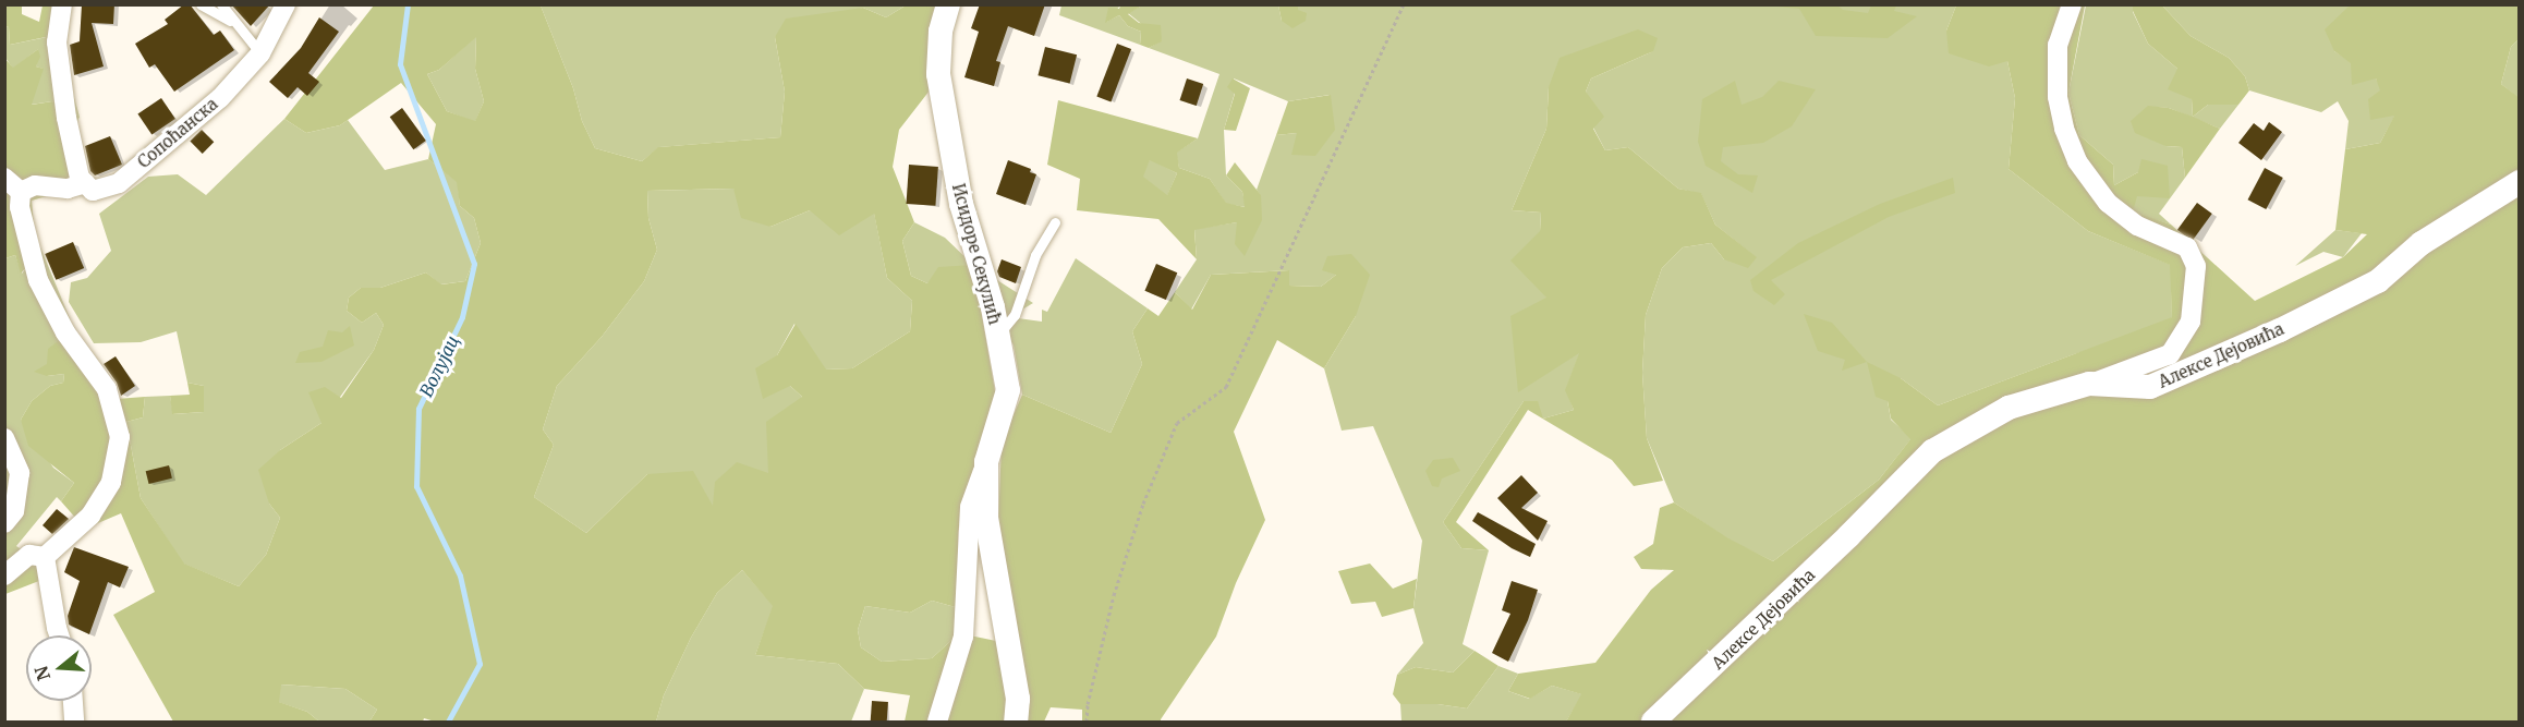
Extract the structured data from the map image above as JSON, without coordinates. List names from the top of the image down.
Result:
{
  "streets": {
    "street": ["Сопоћанска", "Исидоре Секулић", "Алексе Дејовића"]
  },
  "water": ["Волујац"],
  "north": "left"
}
